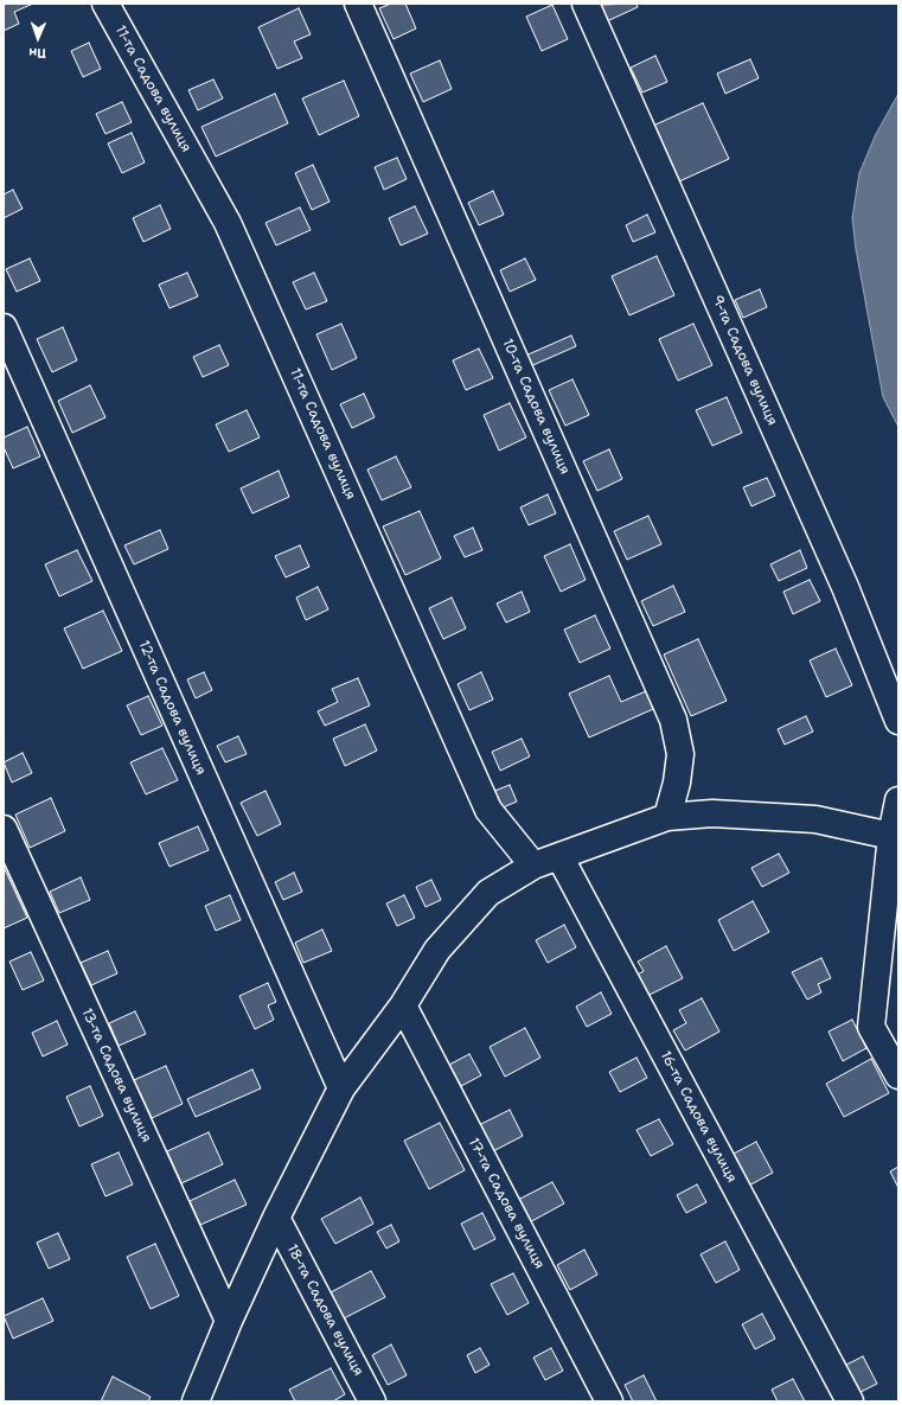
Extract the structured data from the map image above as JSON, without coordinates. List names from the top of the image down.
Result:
{
  "streets": {
    "street": [
      "11-та Садова вулиця",
      "9-та Садова вулиця",
      "10-та Садова вулиця",
      "12-та Садова вулиця",
      "13-та Садова вулиця",
      "16-та Садова вулиця",
      "17-та Садова вулиця",
      "18-та Садова вулиця"
    ]
  },
  "north": "bottom"
}
